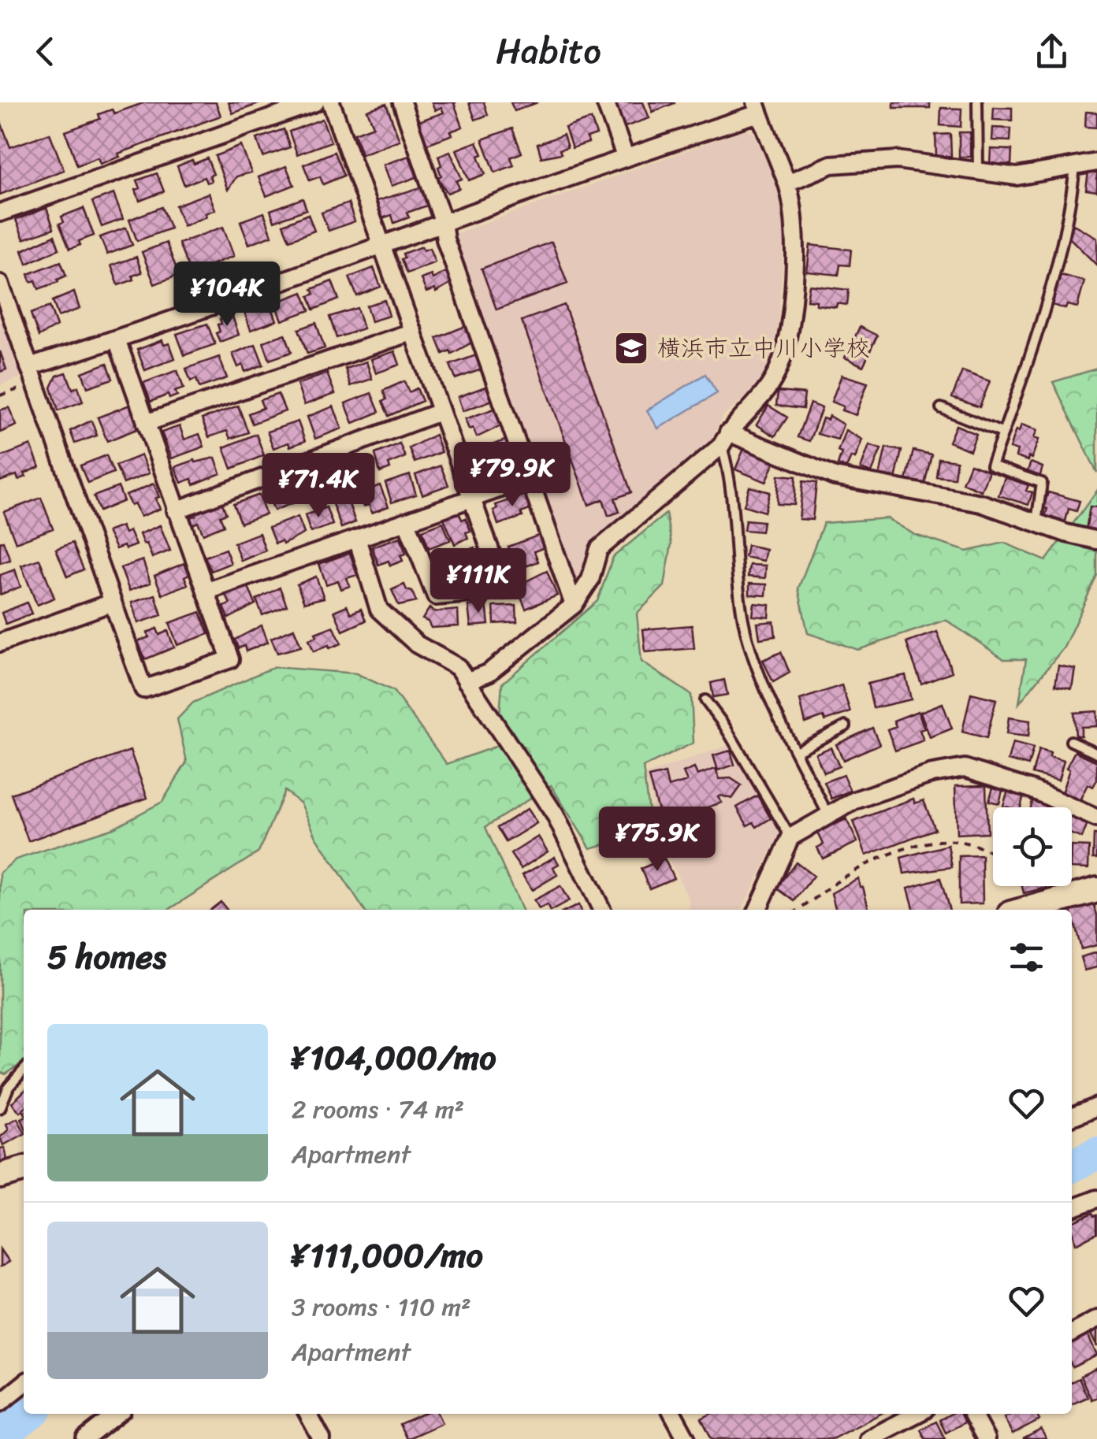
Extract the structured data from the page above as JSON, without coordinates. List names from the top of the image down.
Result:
{
  "places": {
    "school or university": ["横浜市立中川小学校"]
  },
  "page": {
    "header": "Habito",
    "price": [
      "¥104K",
      "¥79.9K",
      "¥71.4K",
      "¥111K",
      "¥75.9K"
    ],
    "heading": "5 homes",
    "list": [
      {
        "name": "¥104,000/mo",
        "note": "2 rooms · 74 m² · Apartment"
      },
      {
        "name": "¥111,000/mo",
        "note": "3 rooms · 110 m² · Apartment"
      }
    ]
  }
}
